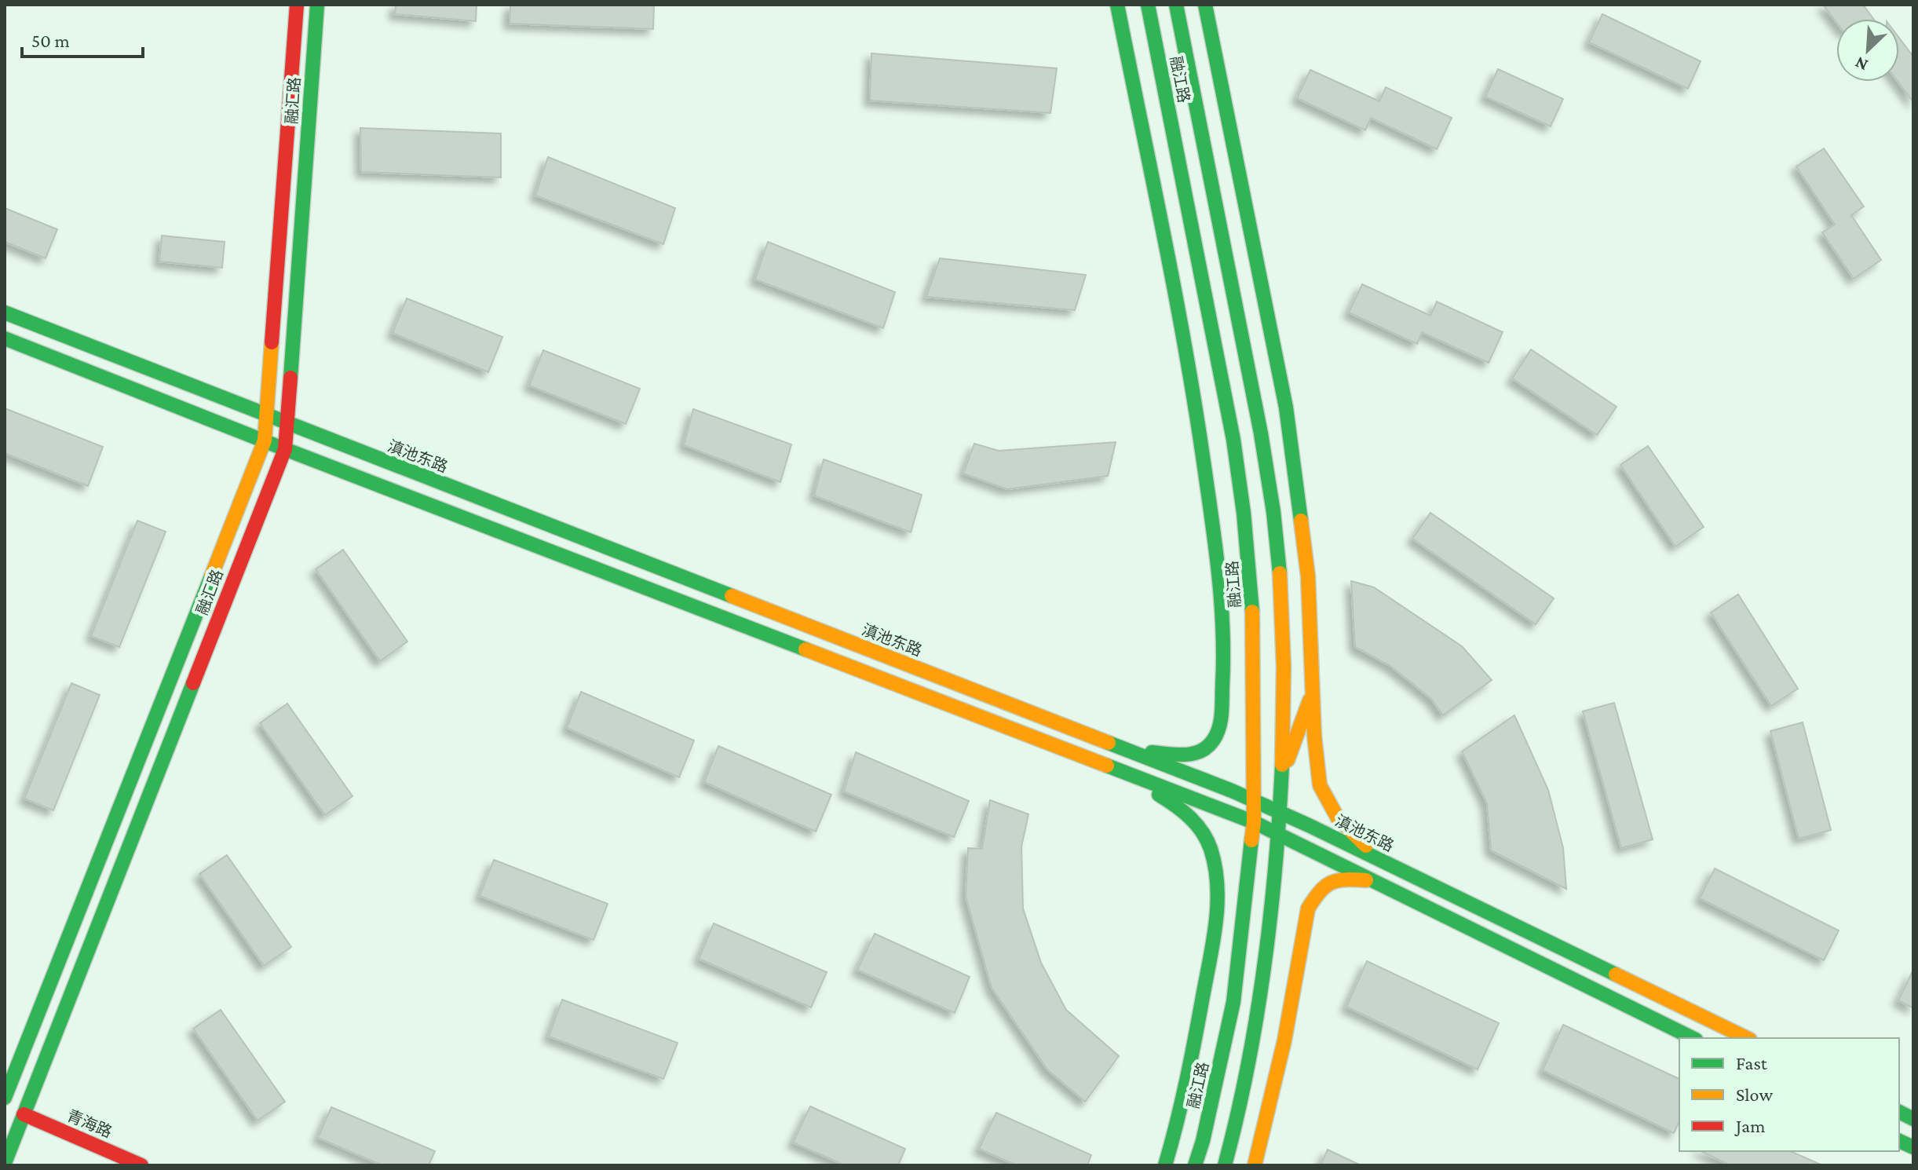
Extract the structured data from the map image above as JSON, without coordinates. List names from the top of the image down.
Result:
{
  "streets": {
    "street": [
      "融江路",
      "融汇路",
      "滇池东路",
      "青海路"
    ]
  },
  "crossings": [
    ["融江路", "滇池东路"],
    ["融汇路", "滇池东路"],
    ["融汇路", "青海路"]
  ],
  "legend": ["Fast", "Slow", "Jam"],
  "scale_bar": "50 m",
  "north": "bottom left"
}
